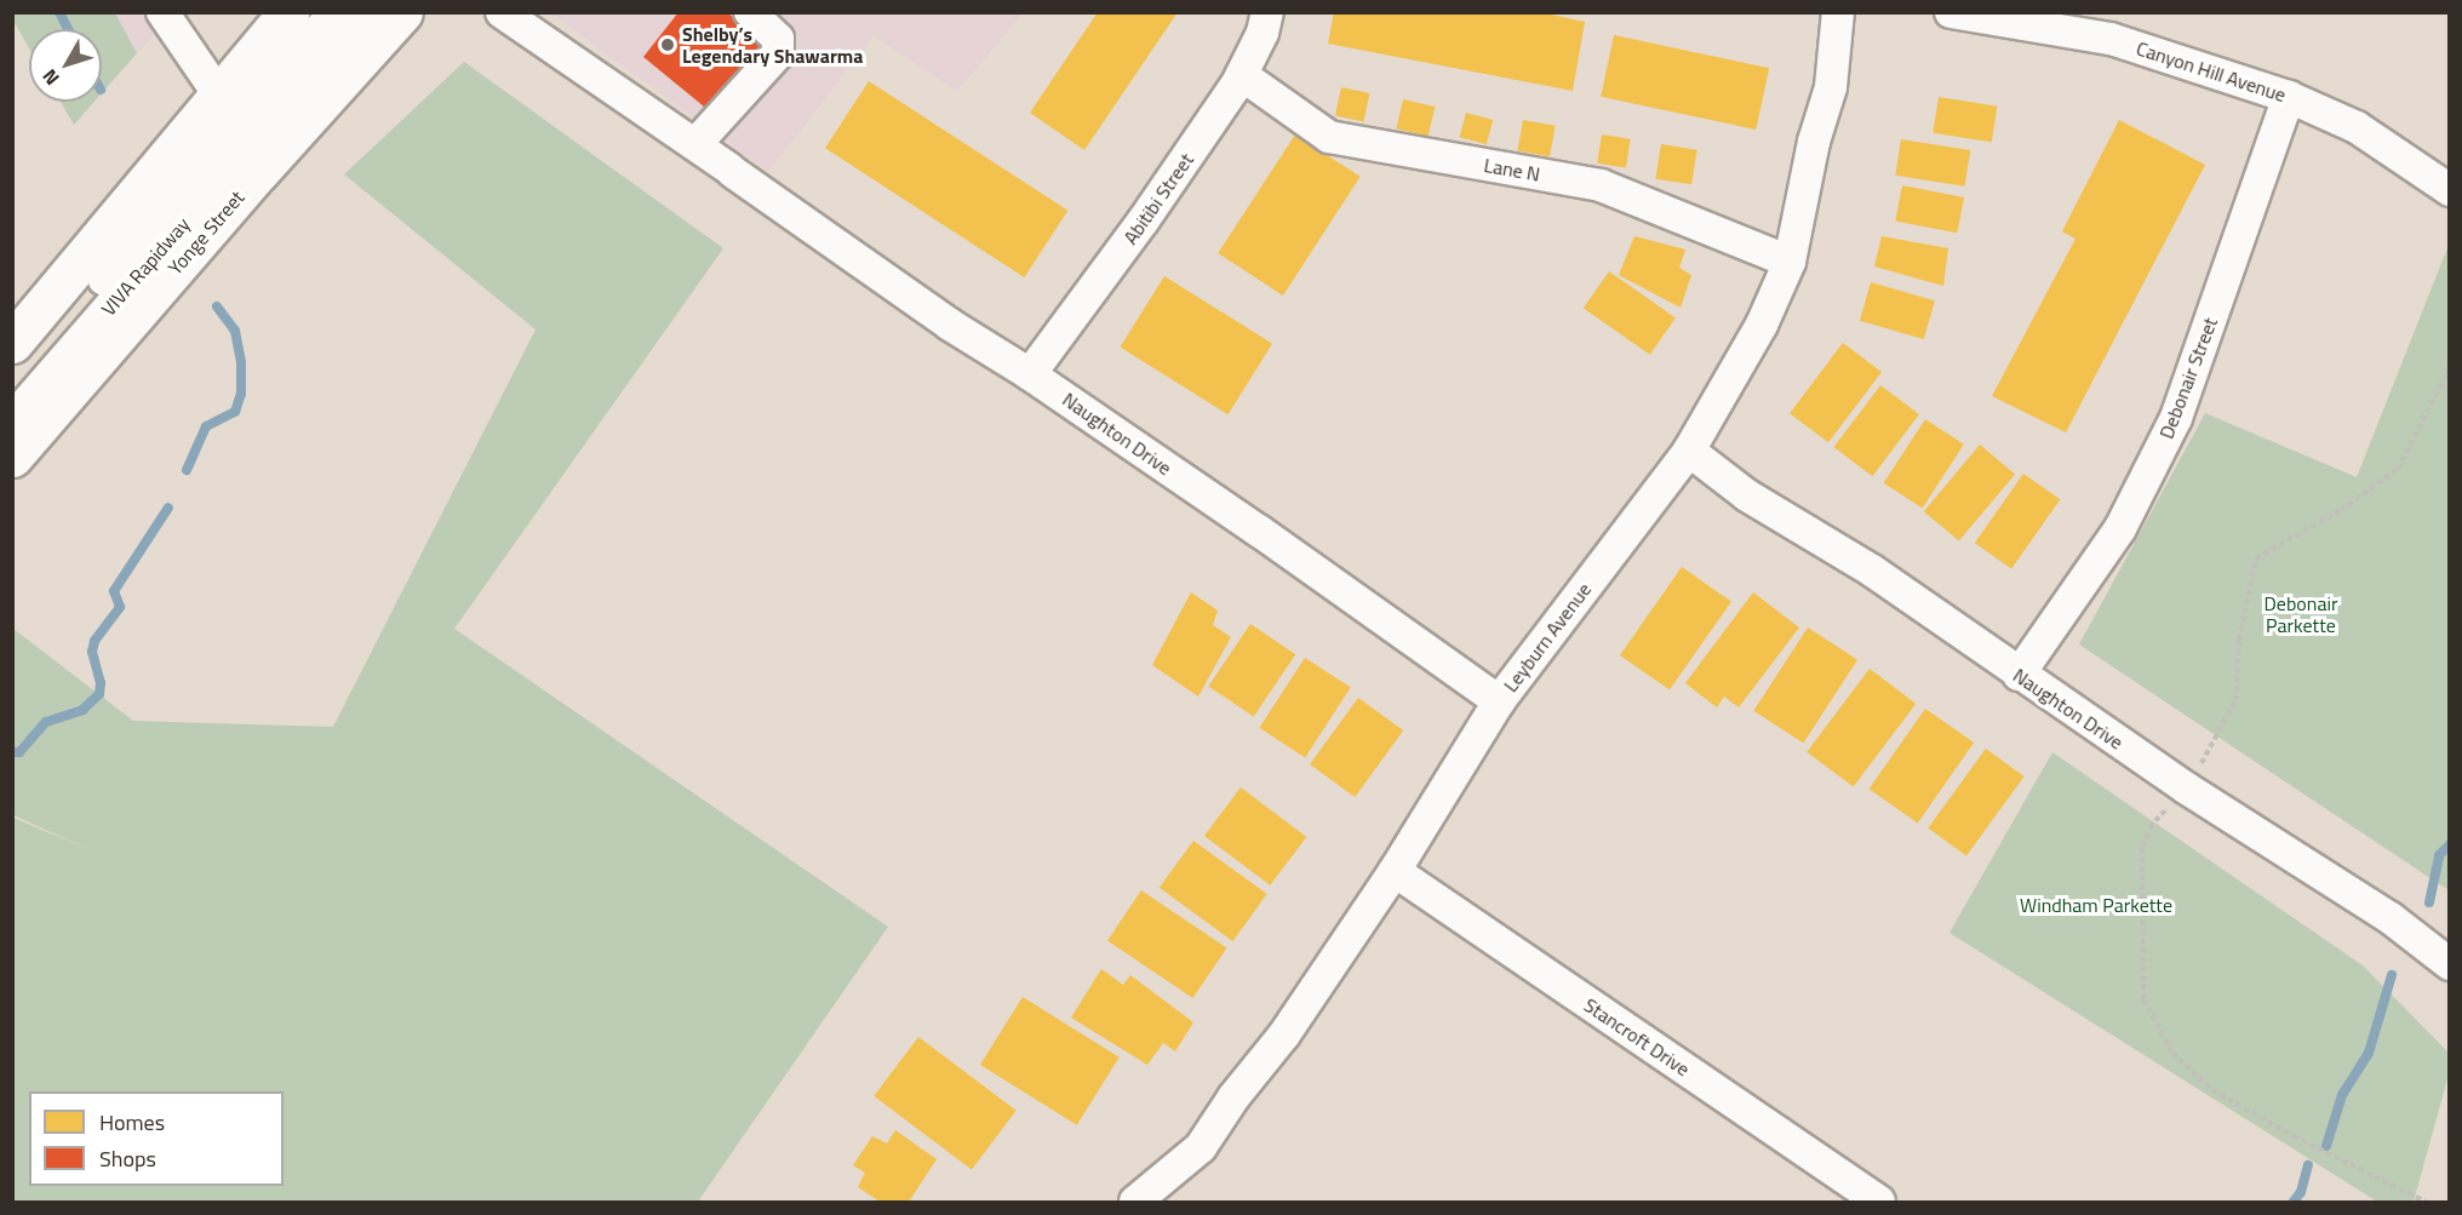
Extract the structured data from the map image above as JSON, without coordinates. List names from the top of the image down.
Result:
{
  "streets": {
    "main road": ["Yonge Street"],
    "street": [
      "Canyon Hill Avenue",
      "Lane N",
      "Abitibi Street",
      "VIVA Rapidway",
      "Debonair Street",
      "Naughton Drive",
      "Leyburn Avenue",
      "Stancroft Drive"
    ]
  },
  "crossings": [
    ["Canyon Hill Avenue", "Debonair Street"],
    ["Lane N", "Abitibi Street"],
    ["Lane N", "Leyburn Avenue"],
    ["Abitibi Street", "Naughton Drive"],
    ["Debonair Street", "Naughton Drive"],
    ["Naughton Drive", "Leyburn Avenue"],
    ["Leyburn Avenue", "Stancroft Drive"]
  ],
  "parks": ["Debonair Parkette", "Windham Parkette"],
  "places": ["Shelby’s Legendary Shawarma"],
  "legend": ["Homes", "Shops"],
  "north": "bottom left"
}
